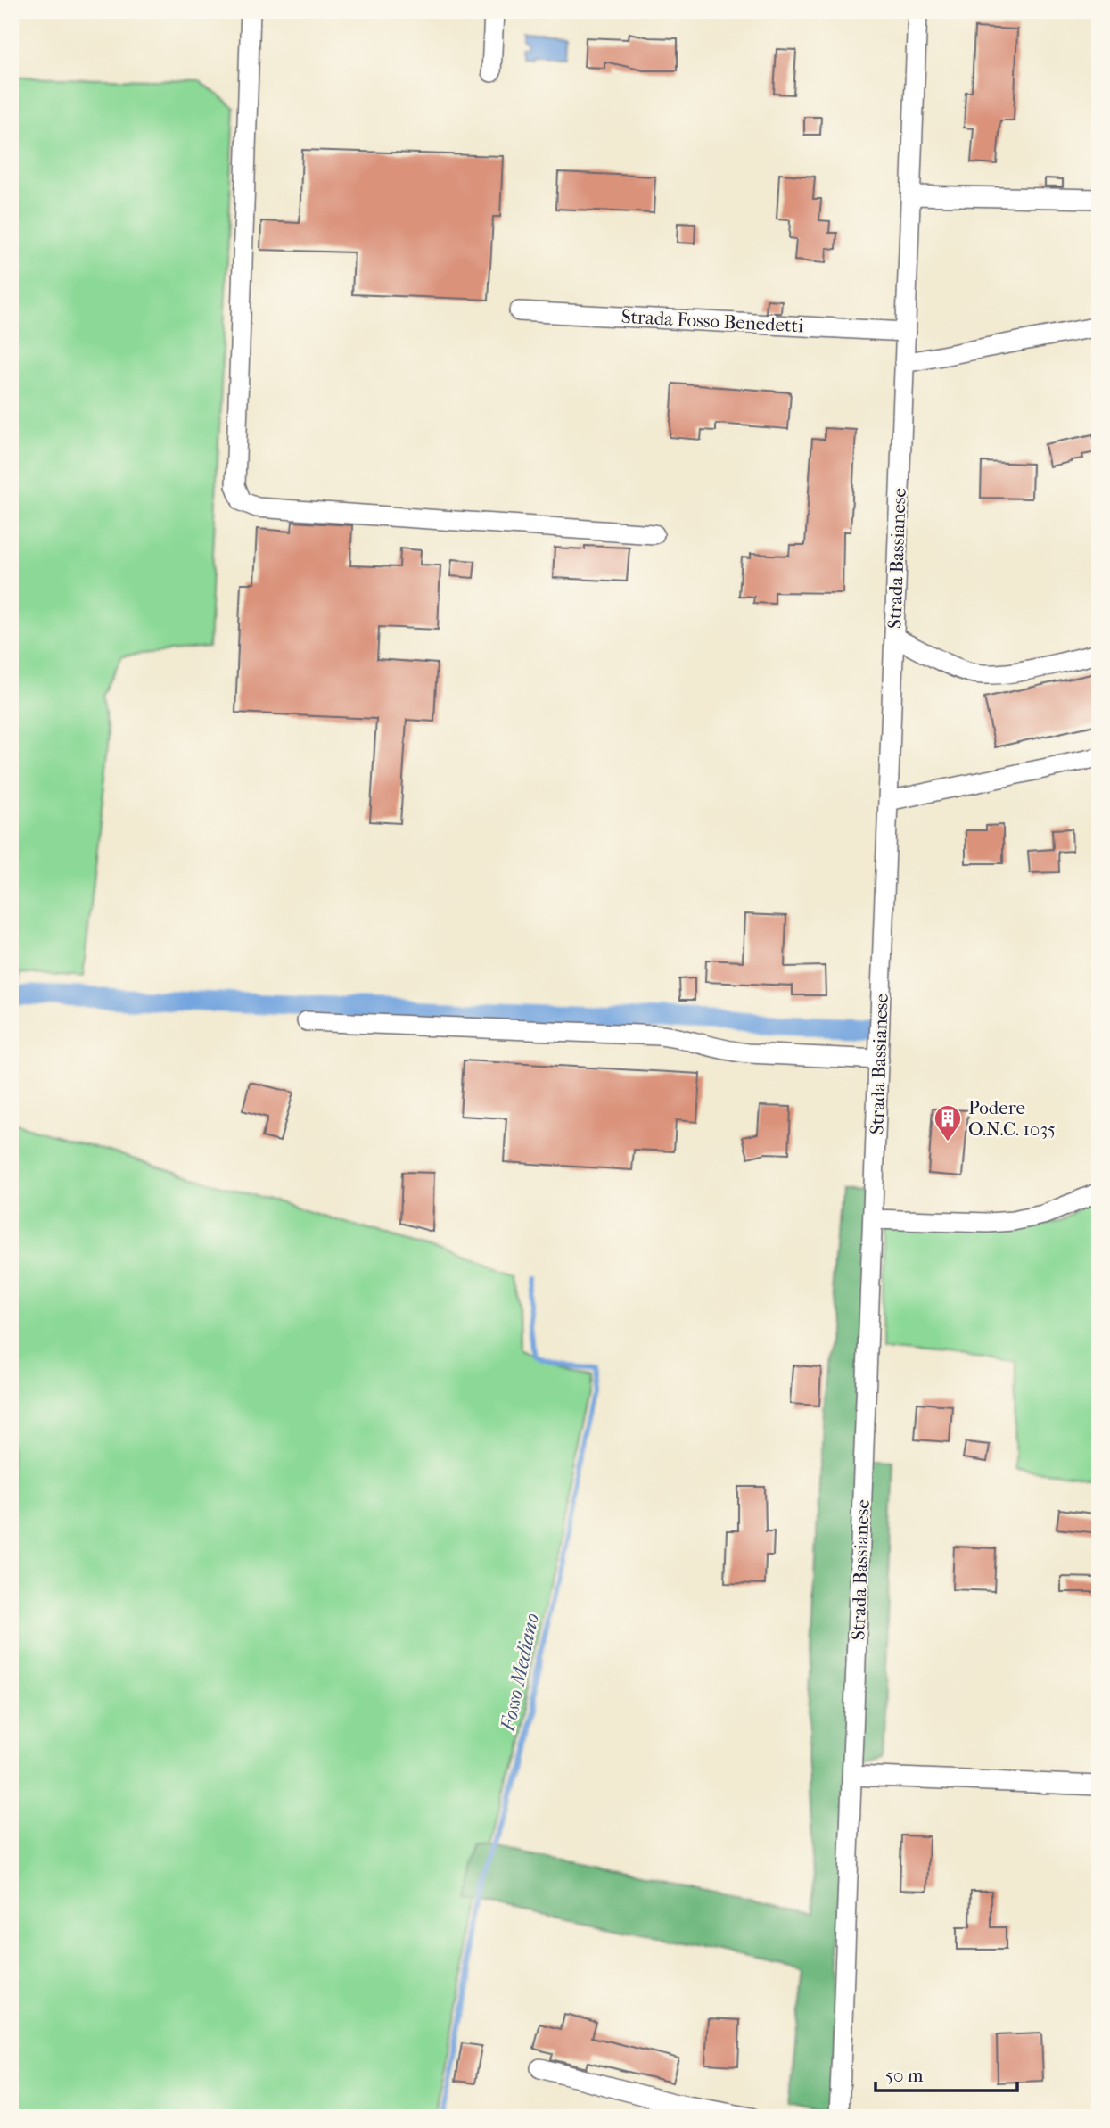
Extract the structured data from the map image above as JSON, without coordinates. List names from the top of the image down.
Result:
{
  "streets": {
    "street": ["Strada Fosso Benedetti", "Strada Bassianese"]
  },
  "crossings": [
    ["Strada Fosso Benedetti", "Strada Bassianese"]
  ],
  "water": ["Fosso Mediano"],
  "places": {
    "building": ["Podere O.N.C. 1035"]
  },
  "scale_bar": "50 m"
}
